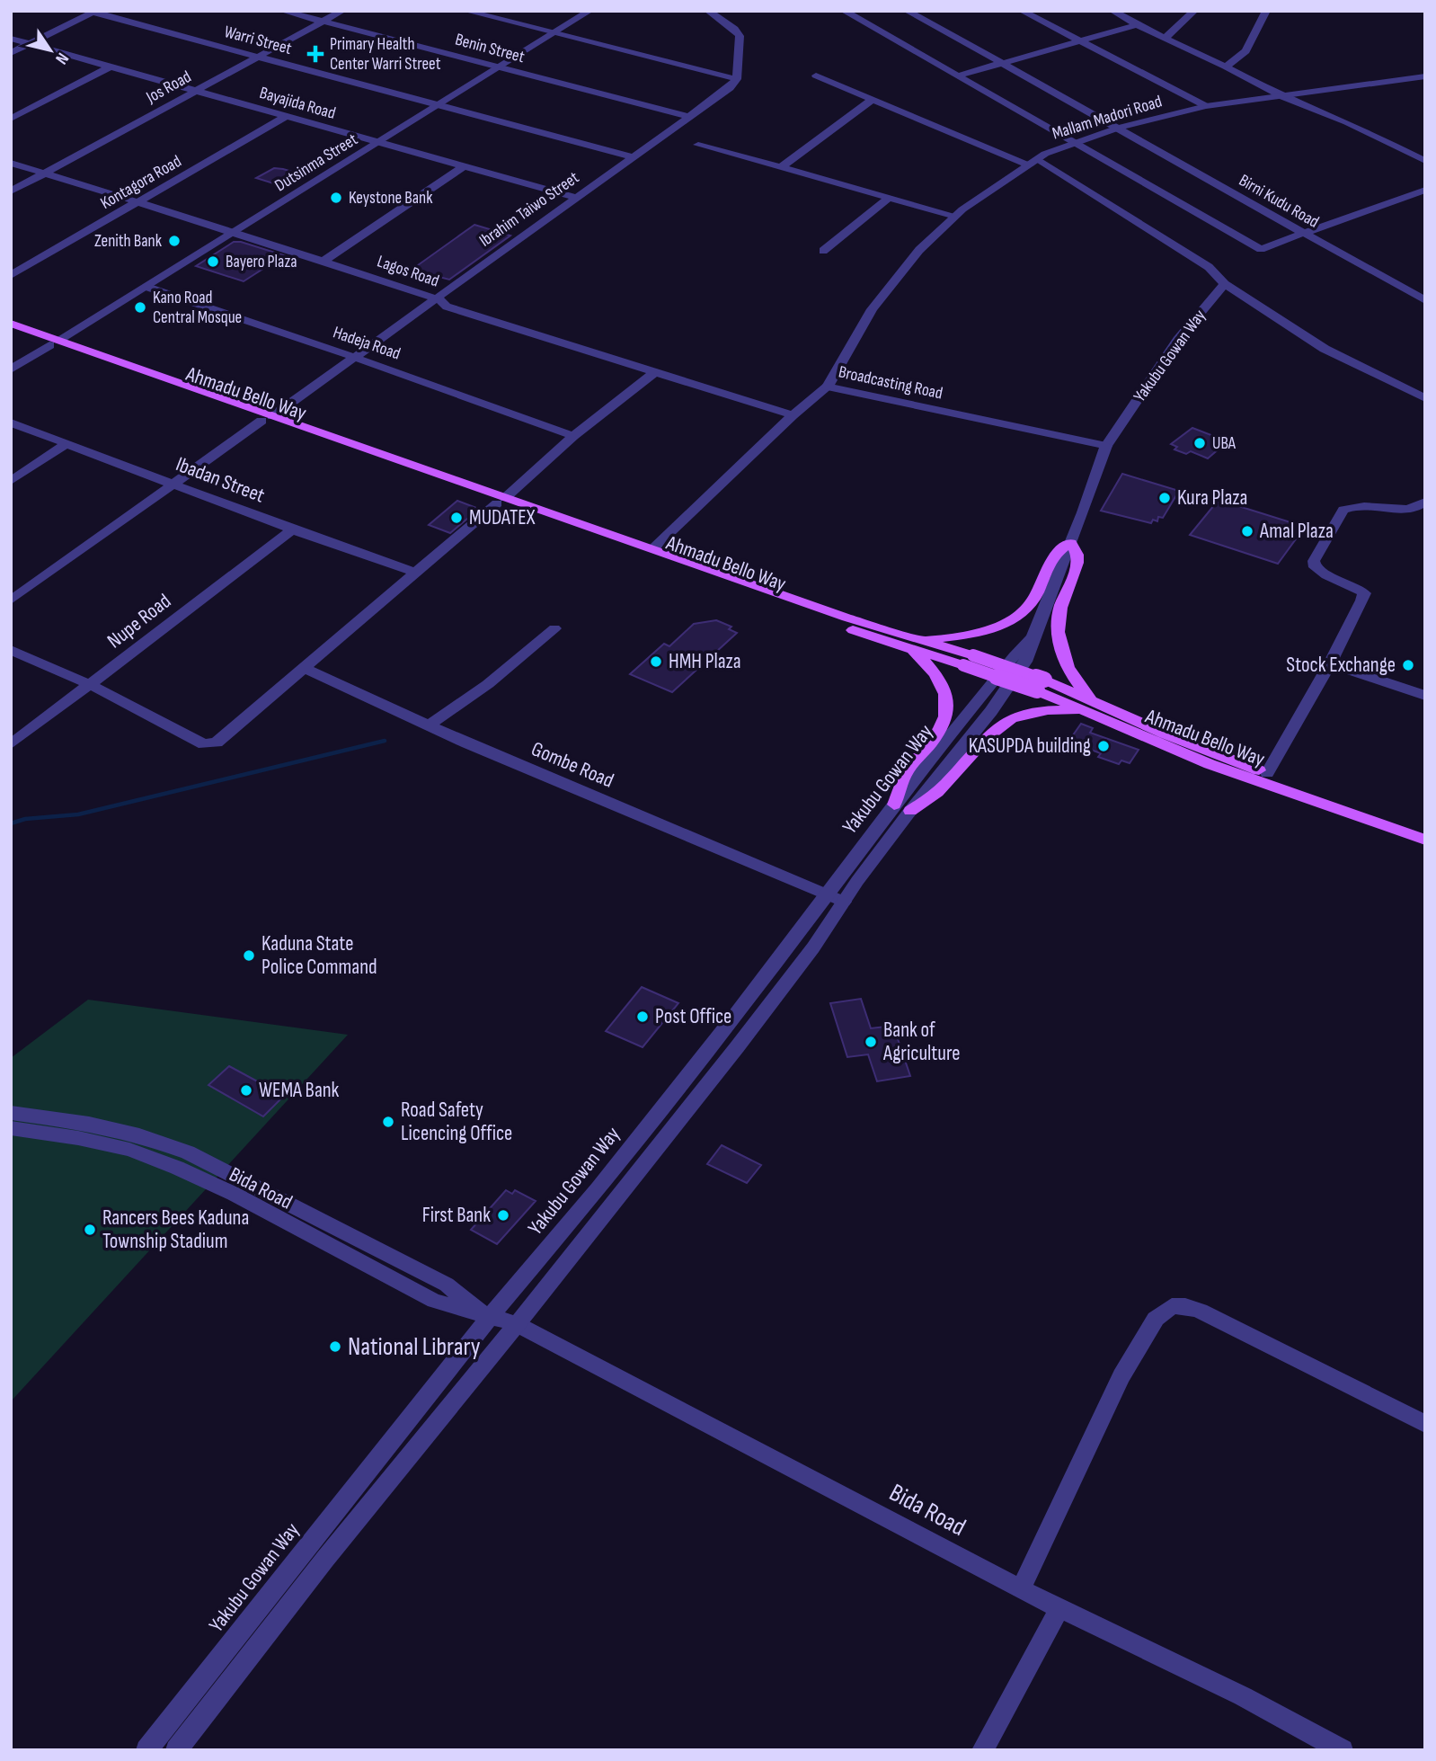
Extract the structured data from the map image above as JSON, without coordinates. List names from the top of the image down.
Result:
{
  "streets": {
    "main road": ["Ahmadu Bello Way"],
    "street": [
      "Warri Street",
      "Benin Street",
      "Jos Road",
      "Bayajida Road",
      "Mallam Madori Road",
      "Dutsinma Street",
      "Kontagora Road",
      "Birni Kudu Road",
      "Ibrahim Taiwo Street",
      "Lagos Road",
      "Hadeja Road",
      "Yakubu Gowan Way",
      "Broadcasting Road",
      "Ibadan Street",
      "Nupe Road",
      "Gombe Road",
      "Bida Road"
    ]
  },
  "crossings": [
    ["Warri Street", "Jos Road"],
    ["Warri Street", "Dutsinma Street"],
    ["Warri Street", "Ibrahim Taiwo Street"],
    ["Benin Street", "Jos Road"],
    ["Benin Street", "Dutsinma Street"],
    ["Benin Street", "Ibrahim Taiwo Street"],
    ["Jos Road", "Bayajida Road"],
    ["Jos Road", "Lagos Road"],
    ["Bayajida Road", "Dutsinma Street"],
    ["Bayajida Road", "Kontagora Road"],
    ["Bayajida Road", "Ibrahim Taiwo Street"],
    ["Mallam Madori Road", "Birni Kudu Road"],
    ["Mallam Madori Road", "Broadcasting Road"],
    ["Dutsinma Street", "Lagos Road"],
    ["Dutsinma Street", "Hadeja Road"],
    ["Dutsinma Street", "Ahmadu Bello Way"],
    ["Kontagora Road", "Lagos Road"],
    ["Ibrahim Taiwo Street", "Lagos Road"],
    ["Ibrahim Taiwo Street", "Hadeja Road"],
    ["Ibrahim Taiwo Street", "Ahmadu Bello Way"],
    ["Ibrahim Taiwo Street", "Ibadan Street"],
    ["Lagos Road", "Broadcasting Road"],
    ["Yakubu Gowan Way", "Broadcasting Road"],
    ["Yakubu Gowan Way", "Gombe Road"],
    ["Yakubu Gowan Way", "Bida Road"],
    ["Broadcasting Road", "Ahmadu Bello Way"],
    ["Ibadan Street", "Nupe Road"]
  ],
  "places": {
    "health": ["Primary Health Center Warri Street"],
    "other": [
      "Keystone Bank",
      "Zenith Bank",
      "Bayero Plaza",
      "Kano Road Central Mosque",
      "UBA",
      "Kura Plaza",
      "MUDATEX",
      "Amal Plaza",
      "HMH Plaza",
      "Stock Exchange",
      "KASUPDA building",
      "Kaduna State Police Command",
      "Post Office",
      "Bank of Agriculture",
      "WEMA Bank",
      "Road Safety Licencing Office",
      "First Bank",
      "Rancers Bees Kaduna Township Stadium",
      "National Library"
    ]
  },
  "north": "bottom right"
}
